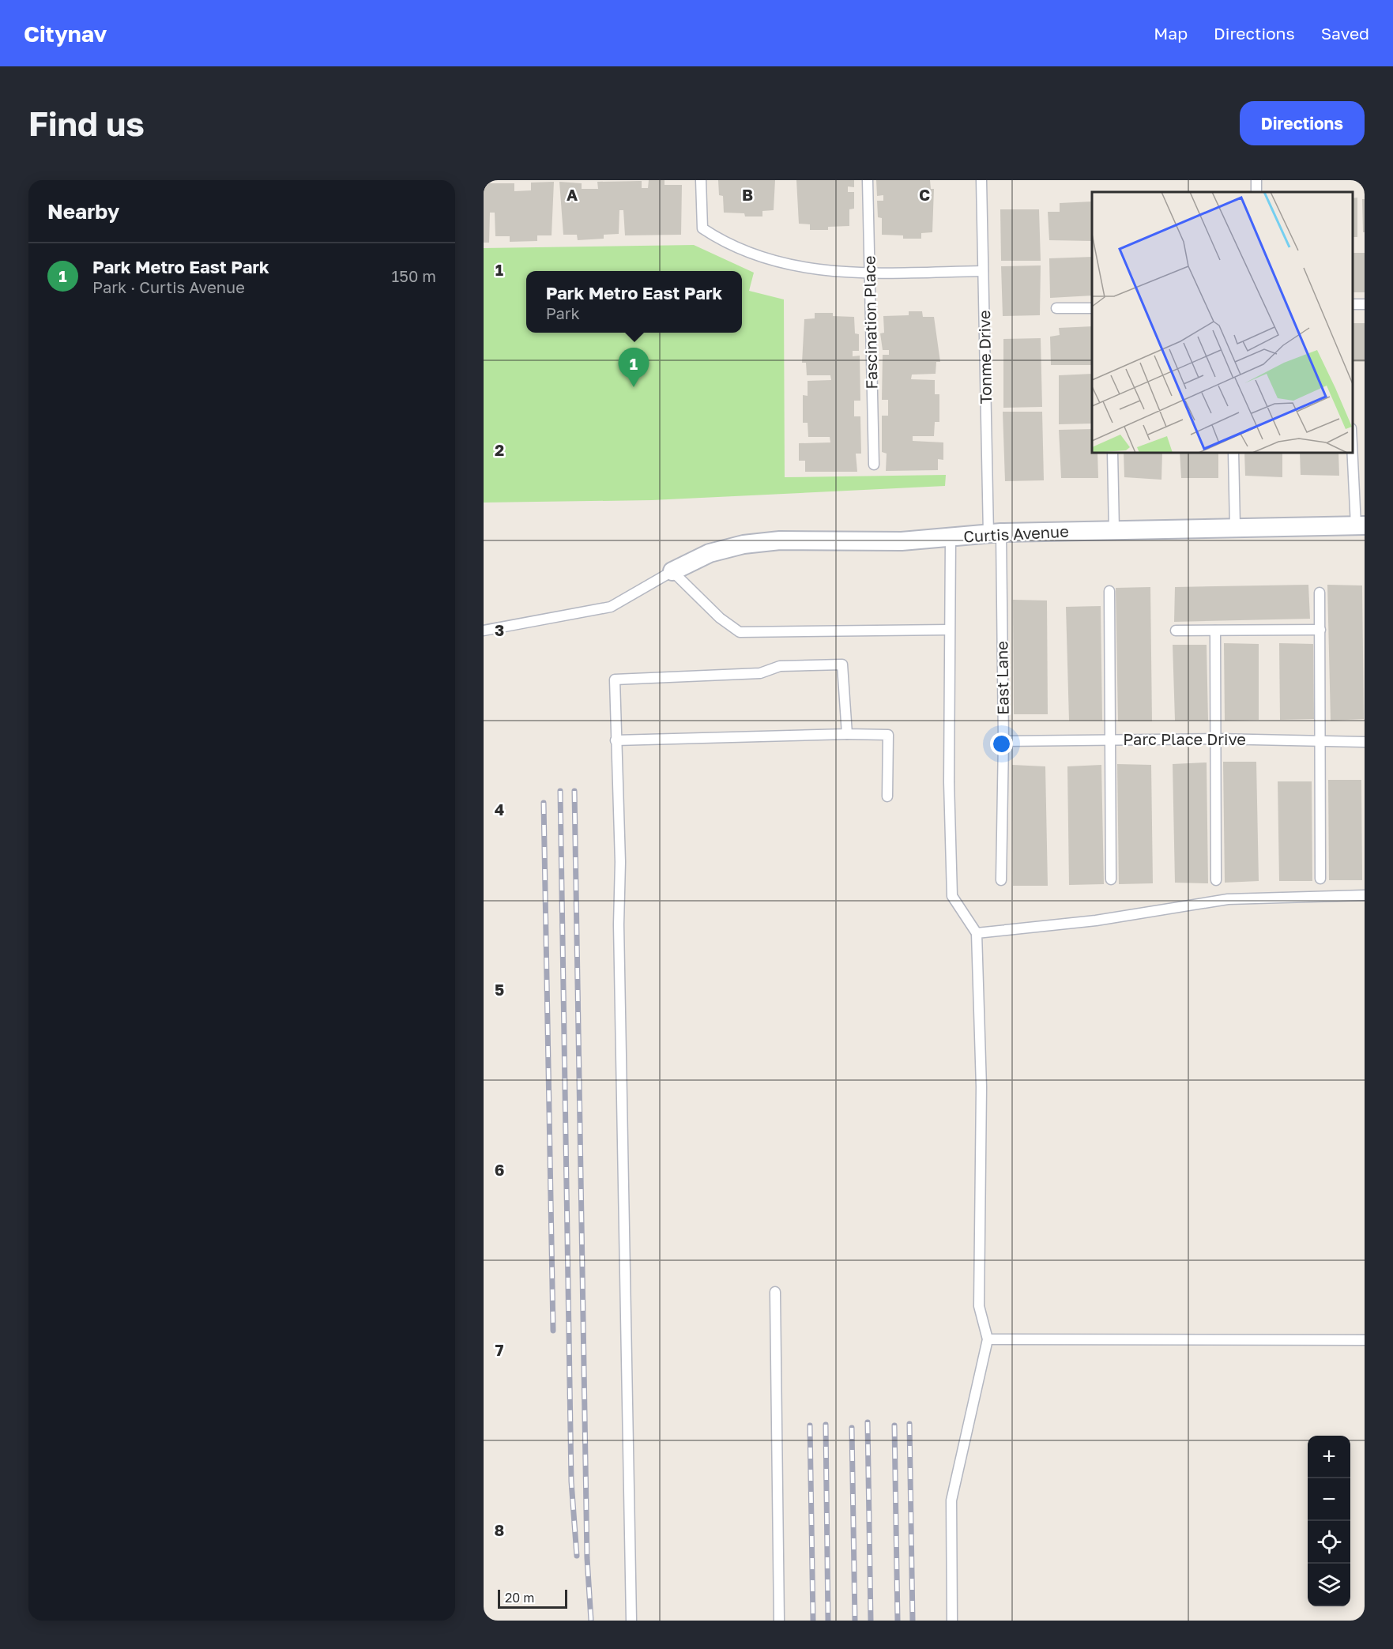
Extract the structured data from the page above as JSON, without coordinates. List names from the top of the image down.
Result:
{
  "streets": {
    "street": ["Curtis Avenue"],
    "lane": [
      "Fascination Place",
      "Tonme Drive",
      "East Lane",
      "Parc Place Drive"
    ]
  },
  "crossings": [
    ["Tonme Drive", "Curtis Avenue"],
    ["Tonme Drive", "East Lane"],
    ["Curtis Avenue", "East Lane"],
    ["East Lane", "Parc Place Drive"]
  ],
  "scale_bar": "20 m",
  "page": {
    "header": "Citynav",
    "nav": ["Map", "Directions", "Saved"],
    "buttons": "Directions",
    "title": "Find us",
    "heading": "Nearby",
    "list": [
      {
        "mark": "1",
        "name": "Park Metro East Park",
        "note": "Park · Curtis Avenue",
        "value": "150 m"
      }
    ],
    "popup": ["Park Metro East Park", "Park"],
    "pins": "1",
    "map_buttons": ["+", "−"],
    "scale": "20 m"
  },
  "grid": {
    "columns": ["A", "B", "C"],
    "rows": [
      "1",
      "2",
      "3",
      "4",
      "5",
      "6",
      "7",
      "8"
    ]
  }
}
